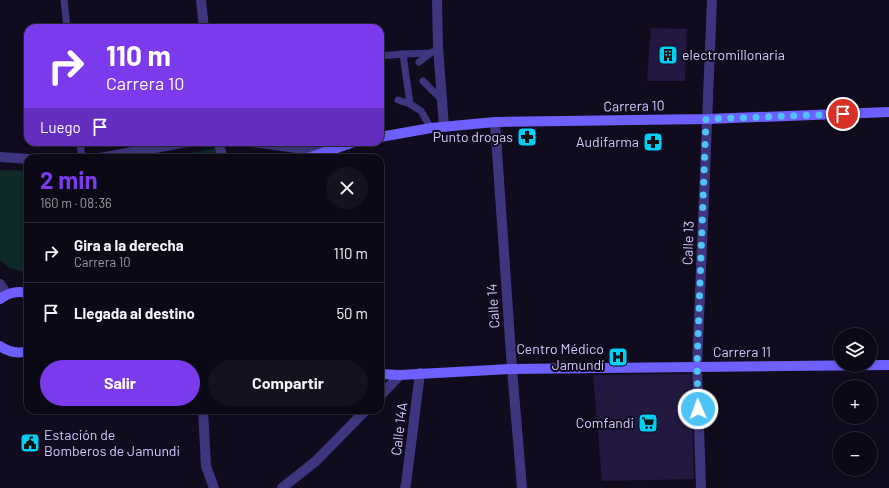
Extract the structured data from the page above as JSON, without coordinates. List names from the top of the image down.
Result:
{
  "streets": {
    "main road": ["Carrera 10", "Carrera 11"],
    "street": ["Calle 13", "Calle 14", "Calle 14A"]
  },
  "crossings": [
    ["Carrera 10", "Calle 13"],
    ["Carrera 10", "Calle 14"],
    ["Calle 13", "Carrera 11"],
    ["Calle 14", "Carrera 11"],
    ["Carrera 11", "Calle 14A"]
  ],
  "places": {
    "building": ["electromillonaria"],
    "pharmacy": ["Punto drogas", "Audifarma"],
    "hospital": ["Centro Médico Jamundí"],
    "supermarket": ["Comfandi"],
    "public building": ["Estación de Bomberos de Jamundi"]
  },
  "page": {
    "turn": ["110 m", "Carrera 10"],
    "then": "Luego",
    "heading": ["2 min", "160 m · 08:36"],
    "list": [
      {
        "name": "Gira a la derecha",
        "note": "Carrera 10",
        "value": "110 m"
      },
      {
        "name": "Llegada al destino",
        "value": "50 m"
      }
    ],
    "map_buttons": ["+", "−"],
    "buttons": ["Salir", "Compartir"]
  }
}
